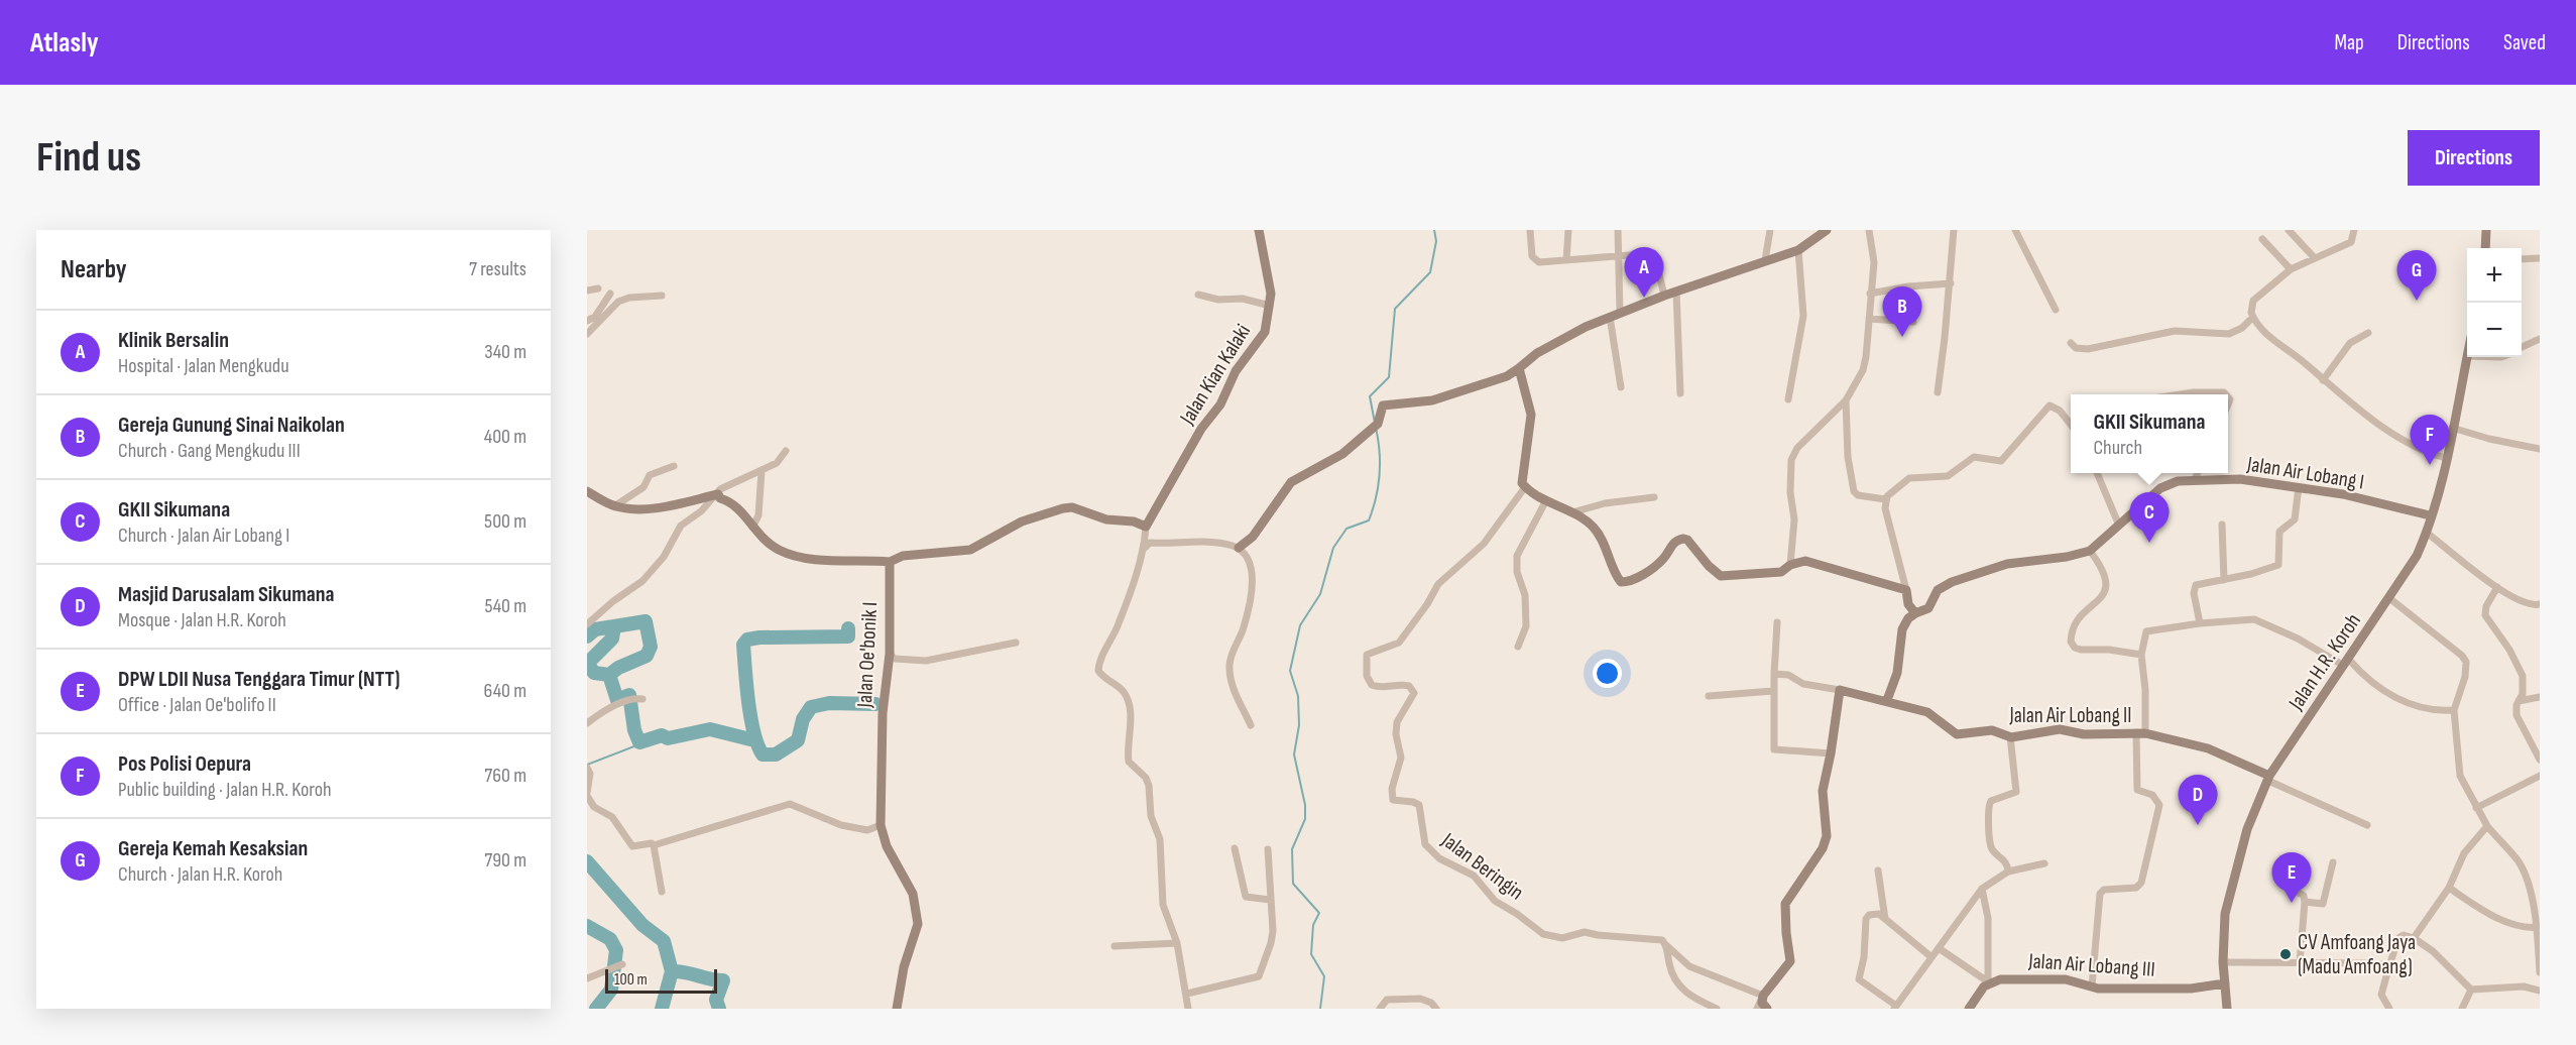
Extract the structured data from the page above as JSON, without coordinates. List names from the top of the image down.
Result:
{
  "streets": {
    "street": [
      "Jalan Kian Kalaki",
      "Jalan Air Lobang I",
      "Jalan Oe'bonik I",
      "Jalan H.R. Koroh",
      "Jalan Air Lobang II",
      "Jalan Beringin",
      "Jalan Air Lobang III"
    ]
  },
  "crossings": [
    ["Jalan Air Lobang I", "Jalan H.R. Koroh"],
    ["Jalan Air Lobang I", "Jalan Air Lobang II"],
    ["Jalan H.R. Koroh", "Jalan Air Lobang II"],
    ["Jalan H.R. Koroh", "Jalan Air Lobang III"]
  ],
  "places": ["CV Amfoang Jaya (Madu Amfoang)"],
  "scale_bar": "100 m",
  "page": {
    "header": "Atlasly",
    "nav": ["Map", "Directions", "Saved"],
    "buttons": "Directions",
    "title": "Find us",
    "heading": ["Nearby", "7 results"],
    "pins": [
      "A",
      "G",
      "B",
      "F",
      "C",
      "D",
      "E"
    ],
    "map_buttons": ["+", "−"],
    "list": [
      {
        "mark": "A",
        "name": "Klinik Bersalin",
        "note": "Hospital · Jalan Mengkudu",
        "value": "340 m"
      },
      {
        "mark": "B",
        "name": "Gereja Gunung Sinai Naikolan",
        "note": "Church · Gang Mengkudu III",
        "value": "400 m"
      },
      {
        "mark": "C",
        "name": "GKII Sikumana",
        "note": "Church · Jalan Air Lobang I",
        "value": "500 m"
      },
      {
        "mark": "D",
        "name": "Masjid Darusalam Sikumana",
        "note": "Mosque · Jalan H.R. Koroh",
        "value": "540 m"
      },
      {
        "mark": "E",
        "name": "DPW LDII Nusa Tenggara Timur (NTT)",
        "note": "Office · Jalan Oe'bolifo II",
        "value": "640 m"
      },
      {
        "mark": "F",
        "name": "Pos Polisi Oepura",
        "note": "Public building · Jalan H.R. Koroh",
        "value": "760 m"
      },
      {
        "mark": "G",
        "name": "Gereja Kemah Kesaksian",
        "note": "Church · Jalan H.R. Koroh",
        "value": "790 m"
      }
    ],
    "popup": ["GKII Sikumana", "Church"],
    "scale": "100 m"
  }
}
